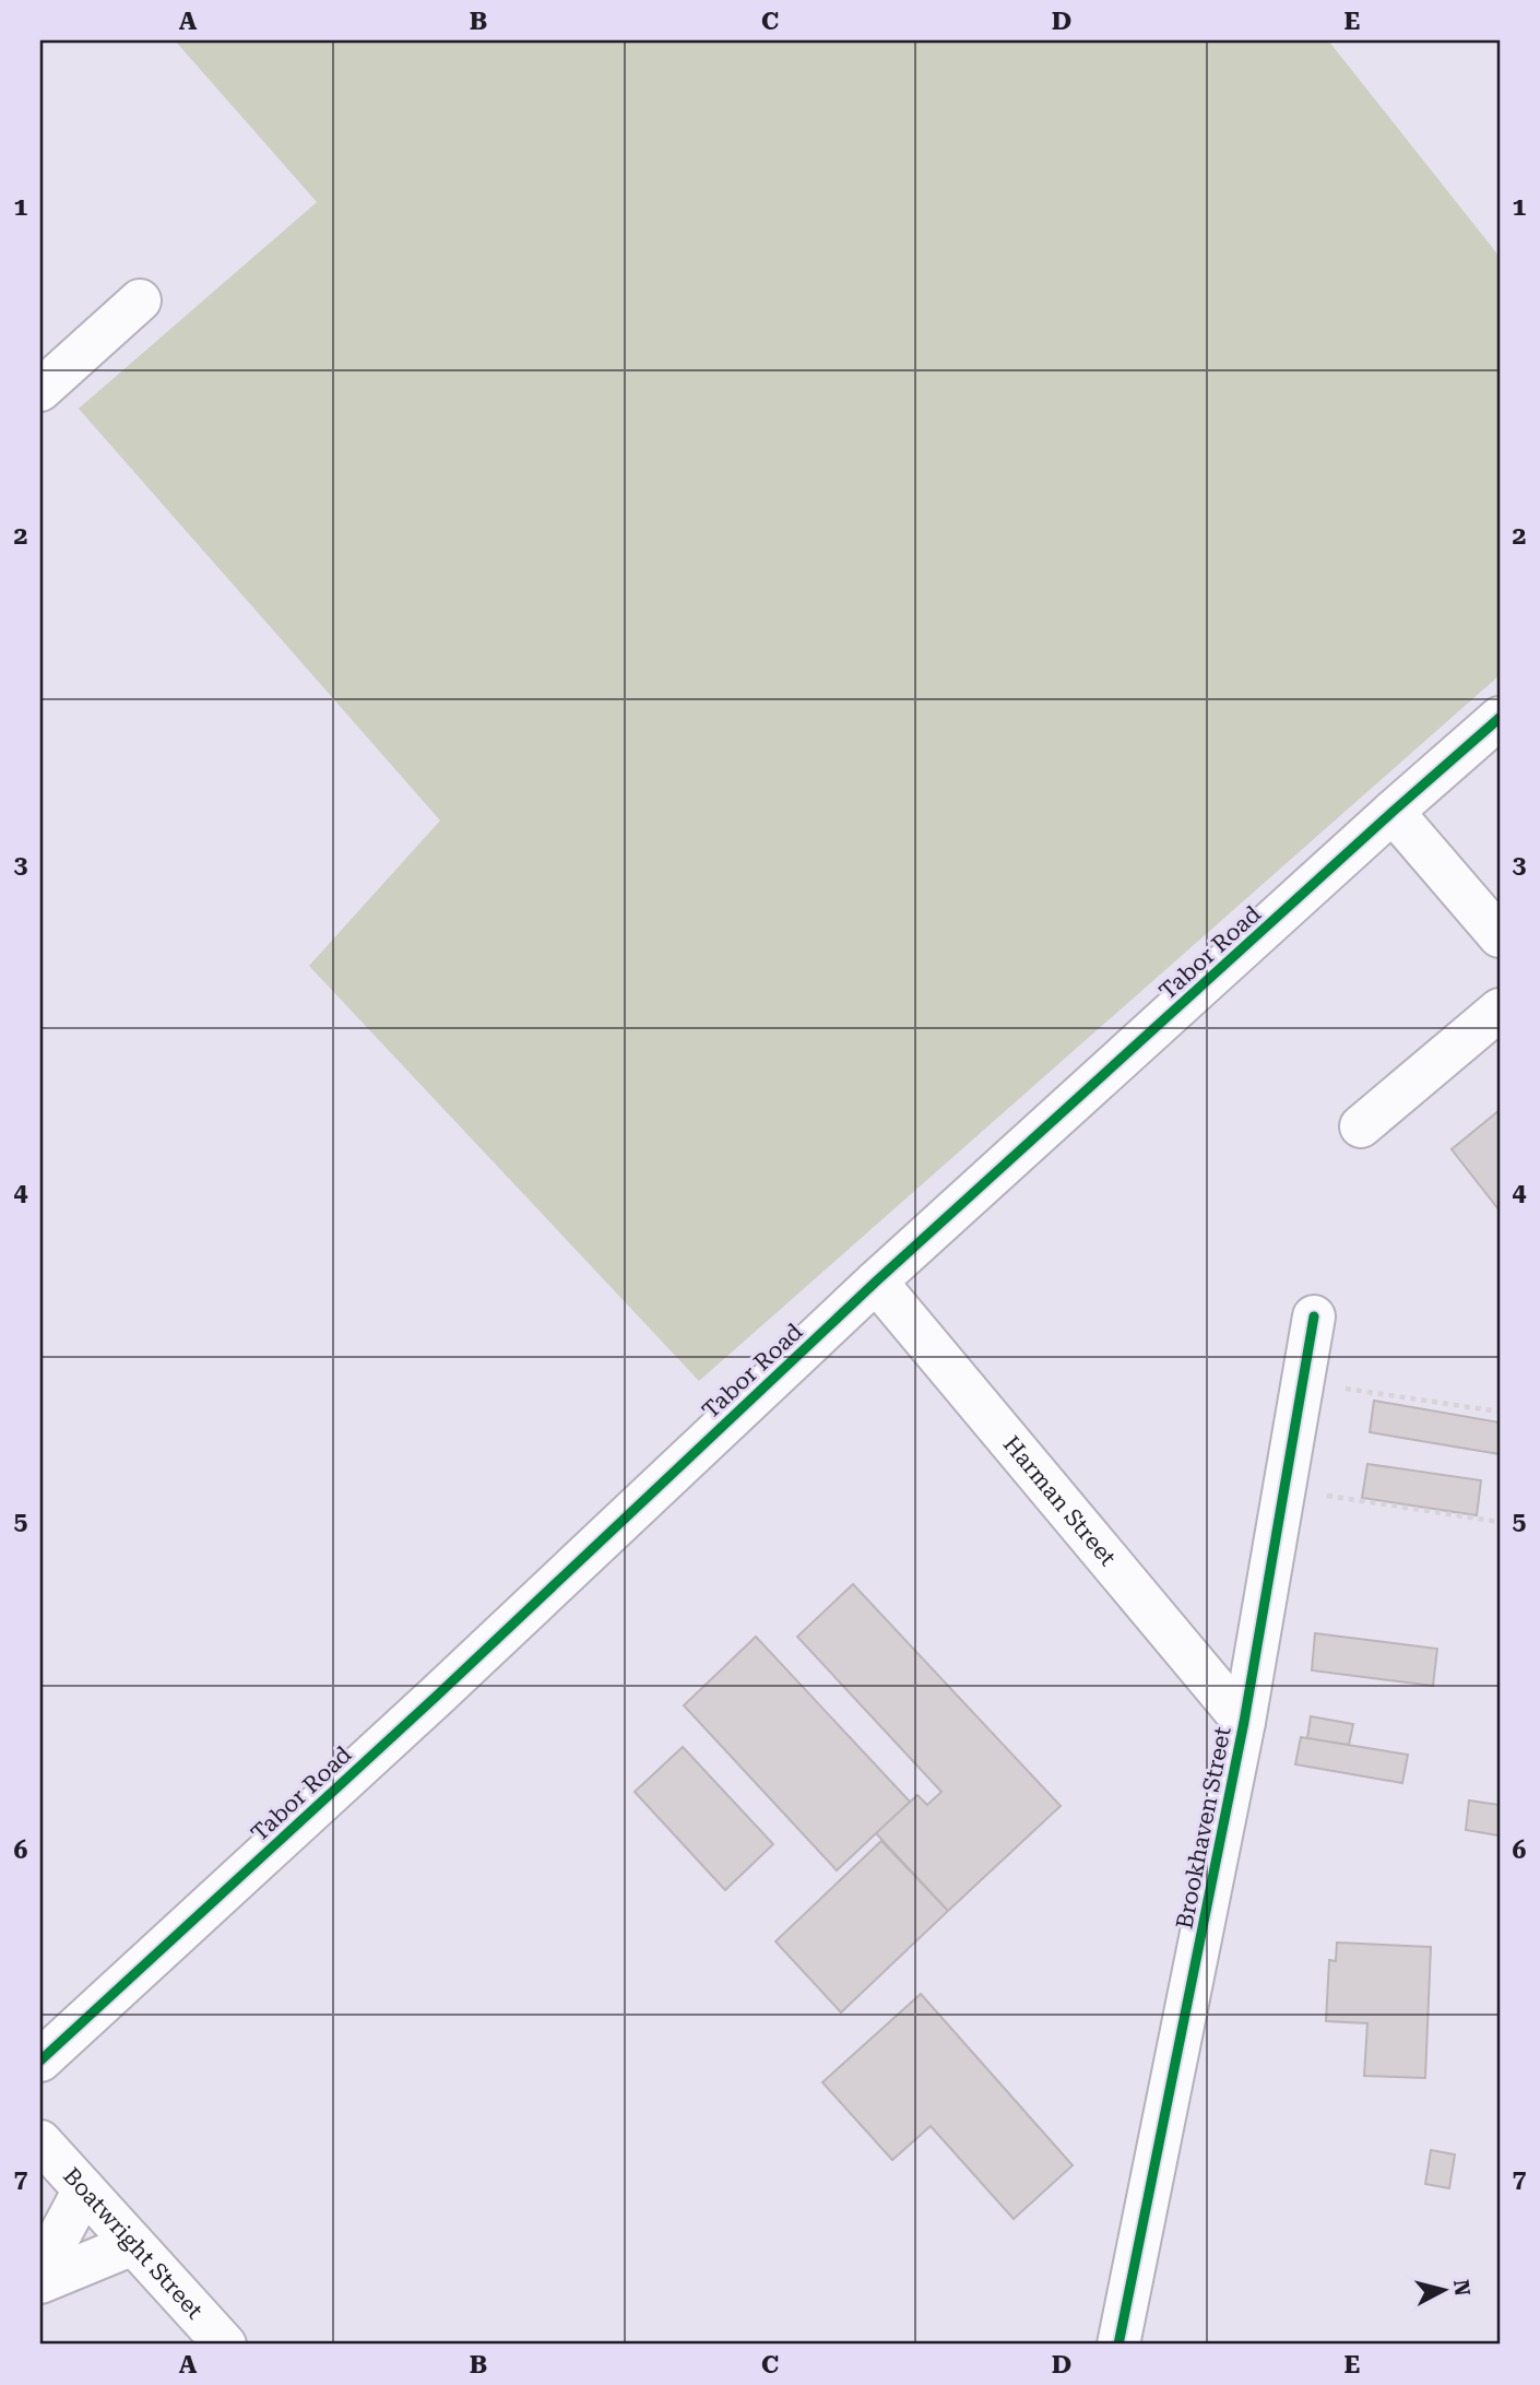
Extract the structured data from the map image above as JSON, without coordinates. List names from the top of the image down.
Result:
{
  "streets": {
    "street": [
      "Tabor Road",
      "Harman Street",
      "Brookhaven Street",
      "Boatwright Street"
    ]
  },
  "crossings": [
    ["Tabor Road", "Harman Street"],
    ["Harman Street", "Brookhaven Street"]
  ],
  "north": "right",
  "grid": {
    "columns": [
      "A",
      "B",
      "C",
      "D",
      "E"
    ],
    "rows": [
      "1",
      "2",
      "3",
      "4",
      "5",
      "6",
      "7"
    ]
  }
}
